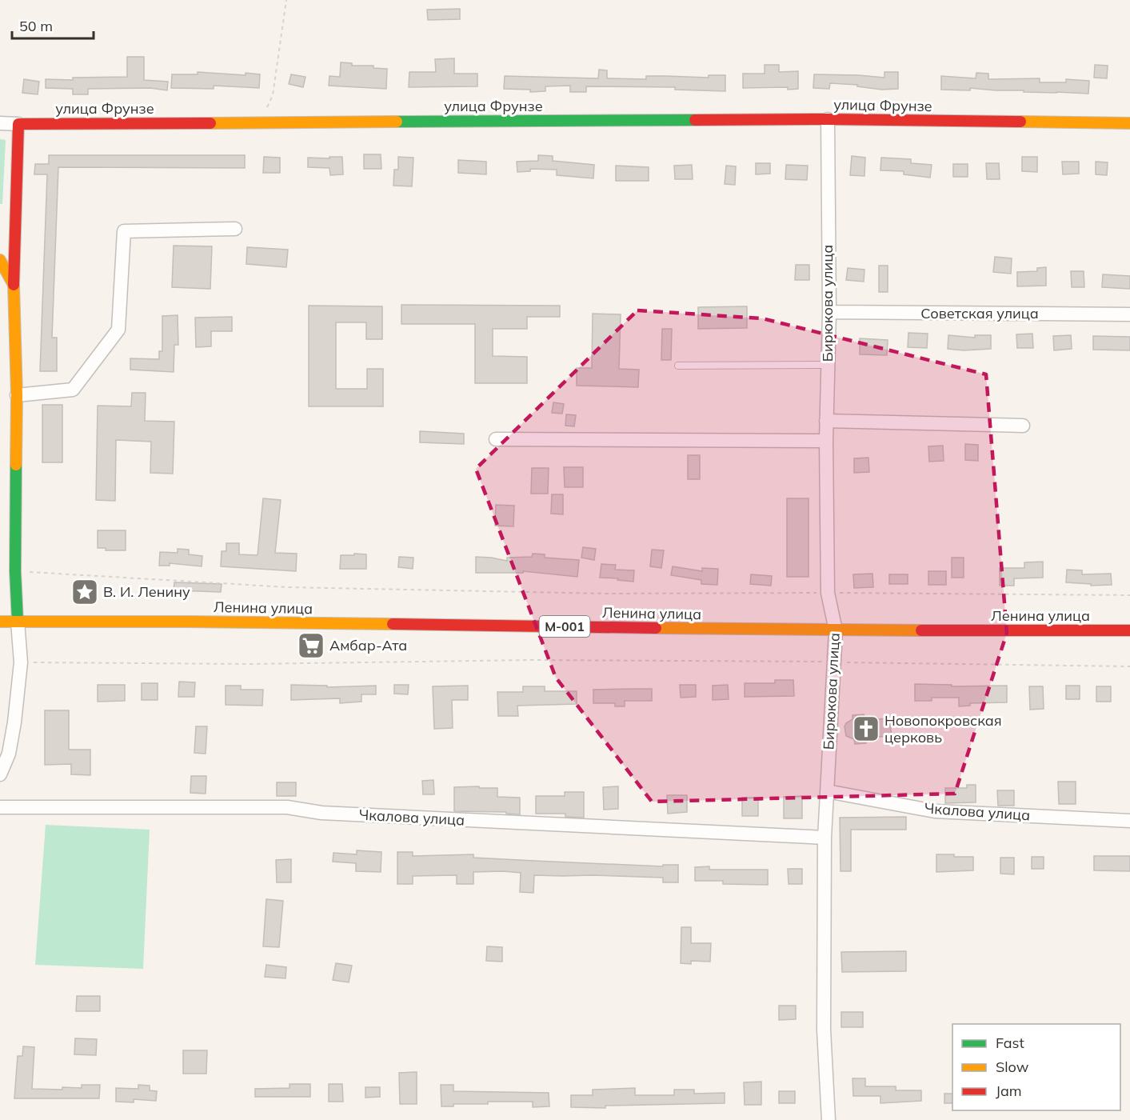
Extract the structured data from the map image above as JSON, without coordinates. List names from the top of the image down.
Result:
{
  "streets": {
    "street": [
      "улица Фрунзе",
      "Бирюкова улица",
      "Советская улица",
      "Ленина улица",
      "М-001",
      "Чкалова улица"
    ]
  },
  "crossings": [
    ["улица Фрунзе", "Бирюкова улица"],
    ["Бирюкова улица", "Советская улица"],
    ["Бирюкова улица", "Ленина улица"],
    ["Бирюкова улица", "Чкалова улица"]
  ],
  "places": {
    "place": ["В. И. Ленину"],
    "supermarket": ["Амбар-Ата"],
    "church": ["Новопокровская церковь"]
  },
  "legend": ["Fast", "Slow", "Jam"],
  "scale_bar": "50 m"
}
